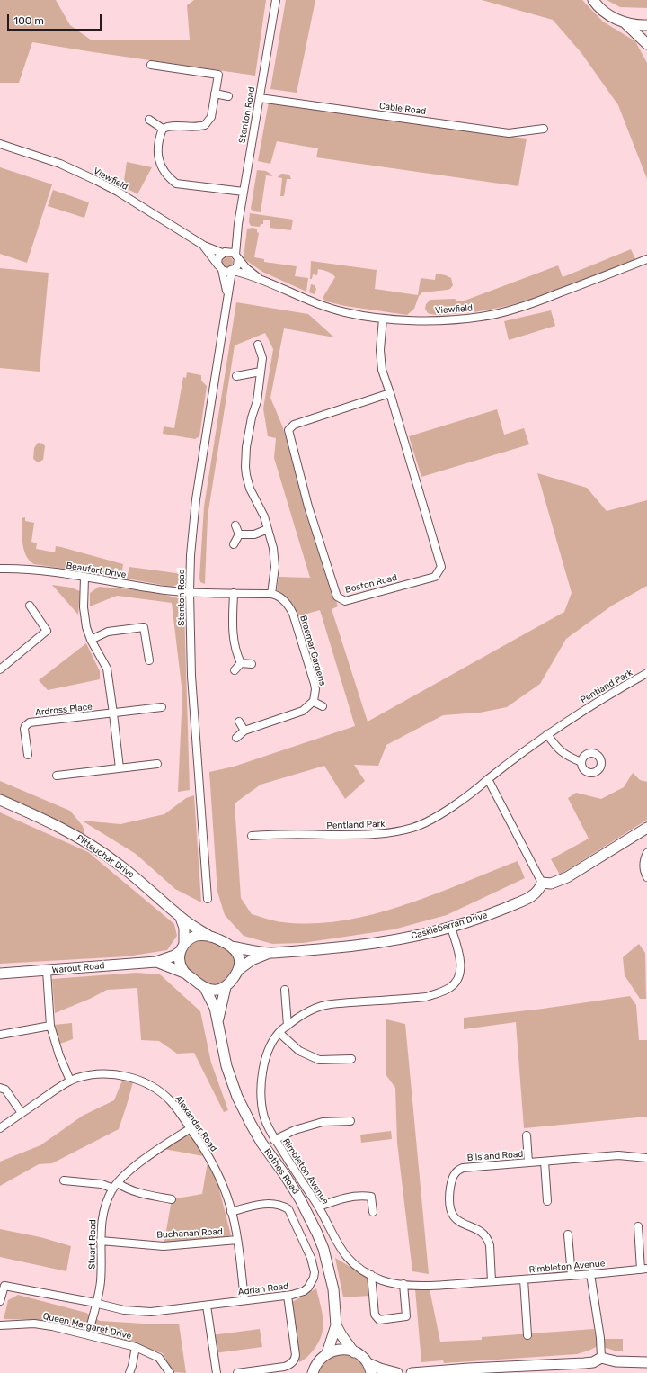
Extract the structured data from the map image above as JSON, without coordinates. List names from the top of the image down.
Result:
{
  "streets": {
    "street": [
      "Cable Road",
      "Stenton Road",
      "Viewfield",
      "Beaufort Drive",
      "Boston Road",
      "Braemar Gardens",
      "Pentland Park",
      "Ardross Place",
      "Pitteuchar Drive",
      "Caskieberran Drive",
      "Warout Road",
      "Alexander Road",
      "Bilsland Road",
      "Rothes Road",
      "Rimbleton Avenue",
      "Buchanan Road",
      "Stuart Road",
      "Adrian Road",
      "Queen Margaret Drive"
    ]
  },
  "crossings": [
    ["Cable Road", "Stenton Road"],
    ["Stenton Road", "Viewfield"],
    ["Stenton Road", "Beaufort Drive"],
    ["Viewfield", "Boston Road"],
    ["Pitteuchar Drive", "Caskieberran Drive"],
    ["Caskieberran Drive", "Rimbleton Avenue"],
    ["Alexander Road", "Buchanan Road"],
    ["Alexander Road", "Stuart Road"],
    ["Alexander Road", "Adrian Road"],
    ["Bilsland Road", "Rimbleton Avenue"],
    ["Buchanan Road", "Stuart Road"],
    ["Stuart Road", "Adrian Road"],
    ["Stuart Road", "Queen Margaret Drive"]
  ],
  "scale_bar": "100 m"
}
